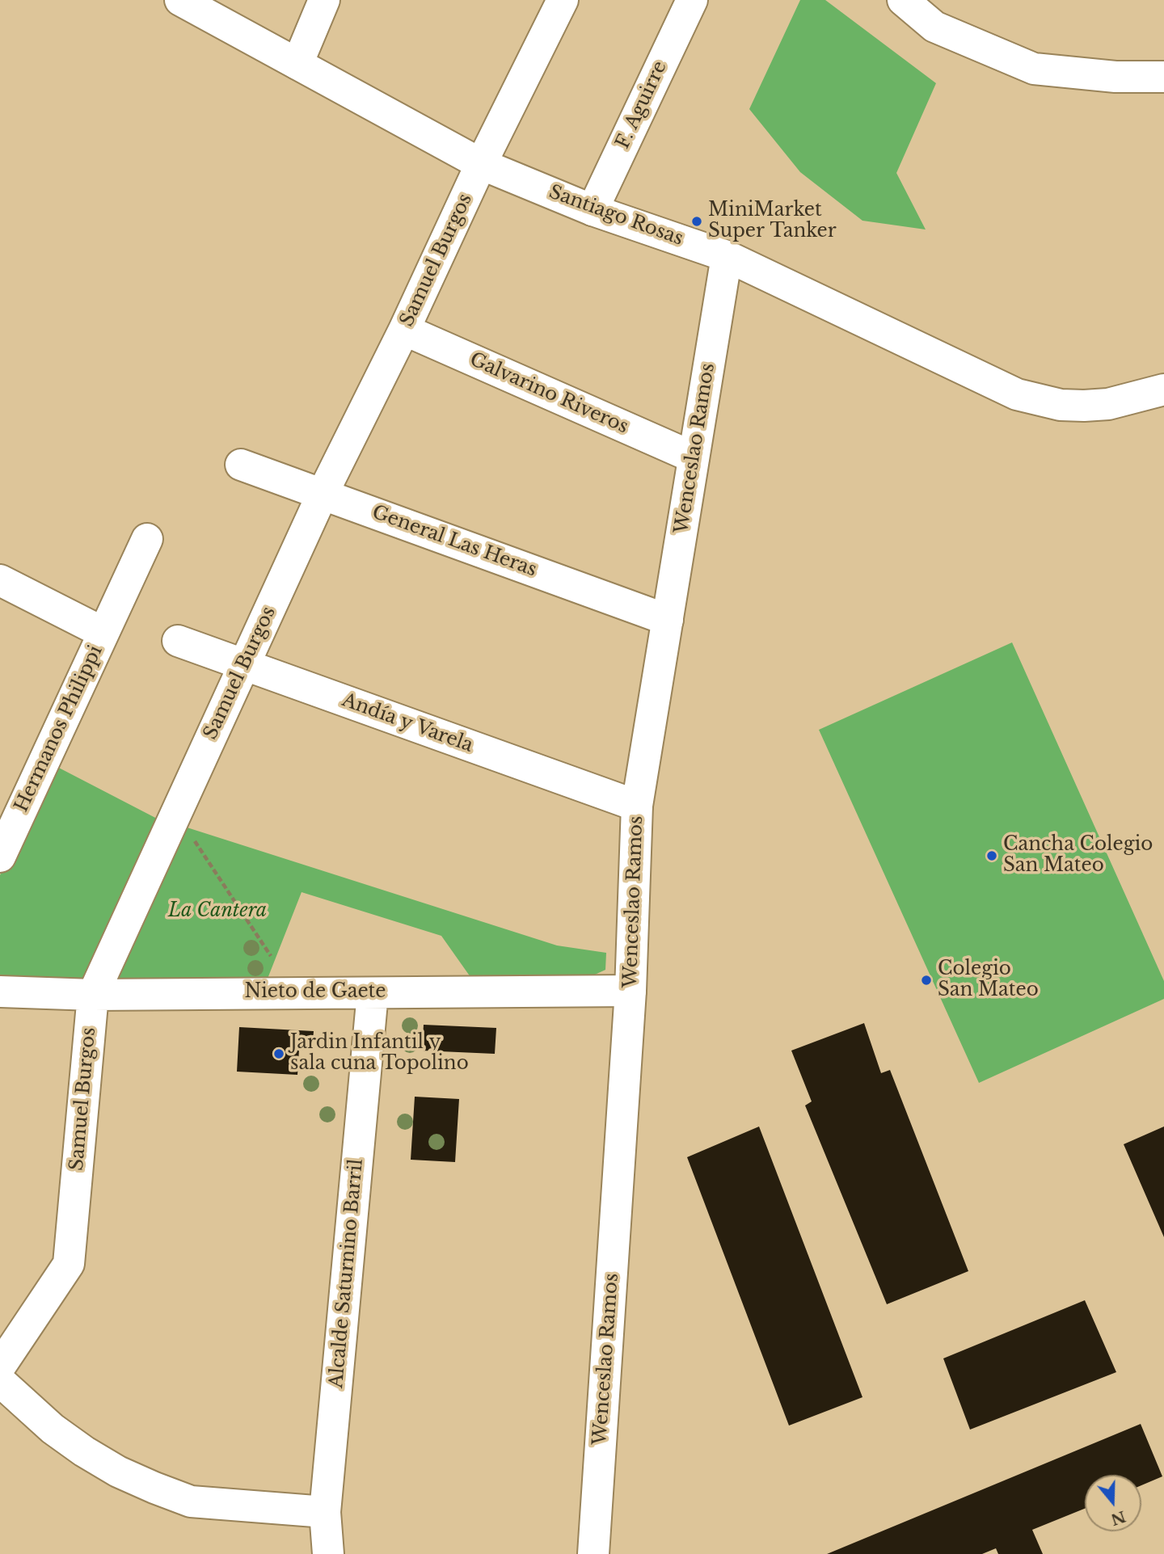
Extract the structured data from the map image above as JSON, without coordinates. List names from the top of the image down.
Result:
{
  "streets": {
    "street": [
      "F. Aguirre",
      "Santiago Rosas",
      "Samuel Burgos",
      "Galvarino Riveros",
      "Wenceslao Ramos",
      "General Las Heras",
      "Andía y Varela",
      "Hermanos Philippi",
      "Nieto de Gaete",
      "Alcalde Saturnino Barril"
    ]
  },
  "crossings": [
    ["F. Aguirre", "Santiago Rosas"],
    ["Santiago Rosas", "Samuel Burgos"],
    ["Santiago Rosas", "Wenceslao Ramos"],
    ["Samuel Burgos", "Galvarino Riveros"],
    ["Samuel Burgos", "General Las Heras"],
    ["Samuel Burgos", "Andía y Varela"],
    ["Samuel Burgos", "Nieto de Gaete"],
    ["Galvarino Riveros", "Wenceslao Ramos"],
    ["Wenceslao Ramos", "General Las Heras"],
    ["Wenceslao Ramos", "Andía y Varela"],
    ["Wenceslao Ramos", "Nieto de Gaete"],
    ["Nieto de Gaete", "Alcalde Saturnino Barril"]
  ],
  "parks": ["La Cantera"],
  "places": [
    "MiniMarket Super Tanker",
    "Cancha Colegio San Mateo",
    "Colegio San Mateo",
    "Jardin Infantil y sala cuna Topolino"
  ],
  "north": "bottom"
}
